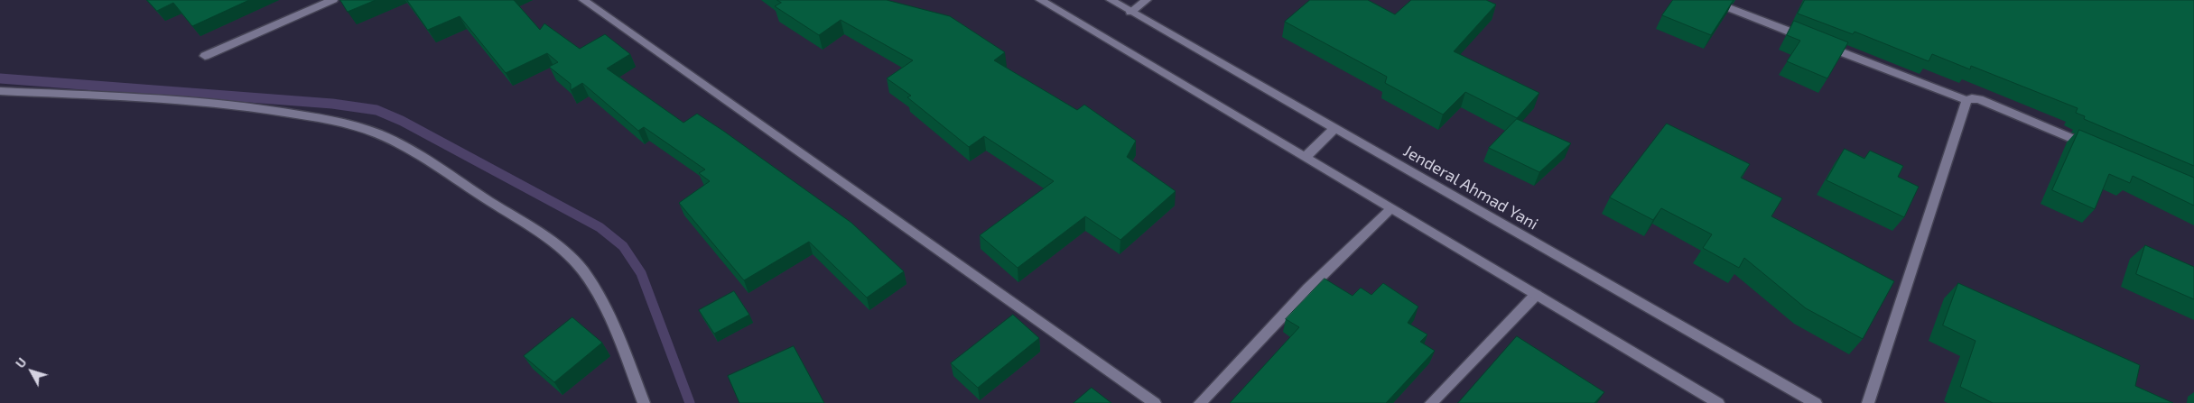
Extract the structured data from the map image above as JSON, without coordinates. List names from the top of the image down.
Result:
{
  "streets": {
    "street": ["Jenderal Ahmad Yani"]
  },
  "north": "top left"
}
